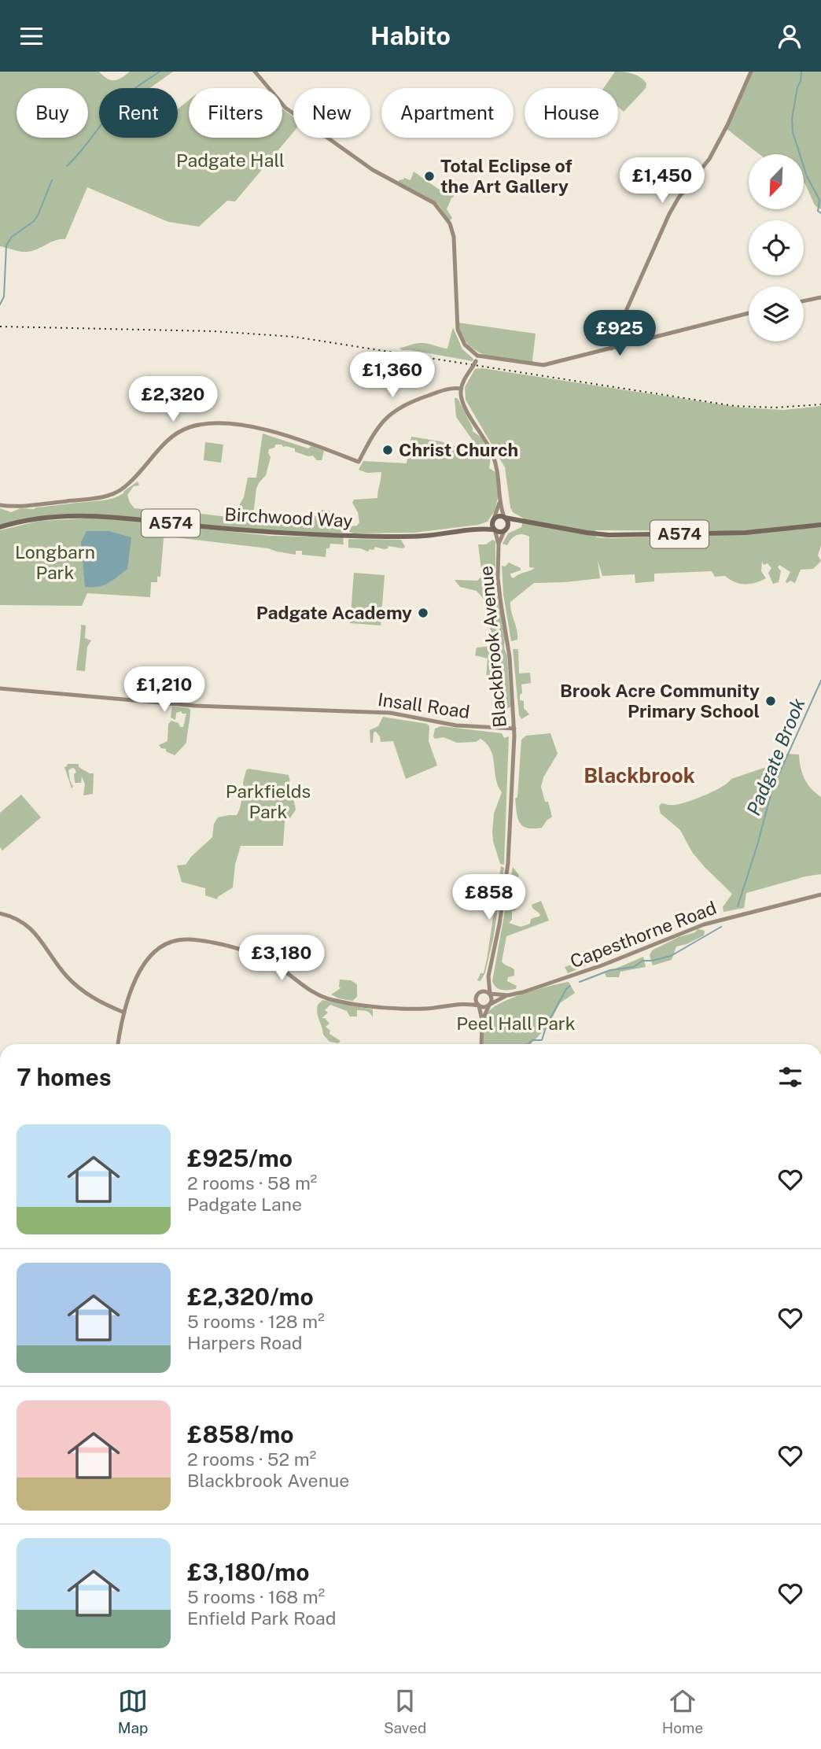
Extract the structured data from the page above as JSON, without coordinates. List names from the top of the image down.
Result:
{
  "streets": {
    "main road": ["Birchwood Way", "A574"],
    "street": ["Blackbrook Avenue", "Insall Road", "Capesthorne Road"]
  },
  "crossings": [
    ["Birchwood Way", "A574"],
    ["Birchwood Way", "Blackbrook Avenue"],
    ["A574", "Blackbrook Avenue"],
    ["Blackbrook Avenue", "Insall Road"],
    ["Blackbrook Avenue", "Capesthorne Road"]
  ],
  "districts": ["Blackbrook"],
  "water": ["Padgate Brook"],
  "parks": [
    "Padgate Hall",
    "Longbarn Park",
    "Parkfields Park",
    "Peel Hall Park"
  ],
  "places": [
    "Total Eclipse of the Art Gallery",
    "Christ Church",
    "Padgate Academy",
    "Brook Acre Community Primary School"
  ],
  "north": "bottom left",
  "page": {
    "header": "Habito",
    "chip": [
      "Buy",
      "Rent",
      "Filters",
      "New",
      "Apartment",
      "House"
    ],
    "price": [
      "£1,450",
      "£925",
      "£1,360",
      "£2,320",
      "£1,210",
      "£858",
      "£3,180"
    ],
    "heading": "7 homes",
    "list": [
      {
        "name": "£925/mo",
        "note": "2 rooms · 58 m² · Padgate Lane"
      },
      {
        "name": "£2,320/mo",
        "note": "5 rooms · 128 m² · Harpers Road"
      },
      {
        "name": "£858/mo",
        "note": "2 rooms · 52 m² · Blackbrook Avenue"
      },
      {
        "name": "£3,180/mo",
        "note": "5 rooms · 168 m² · Enfield Park Road"
      }
    ],
    "tabs": ["Map", "Saved", "Home"]
  }
}
